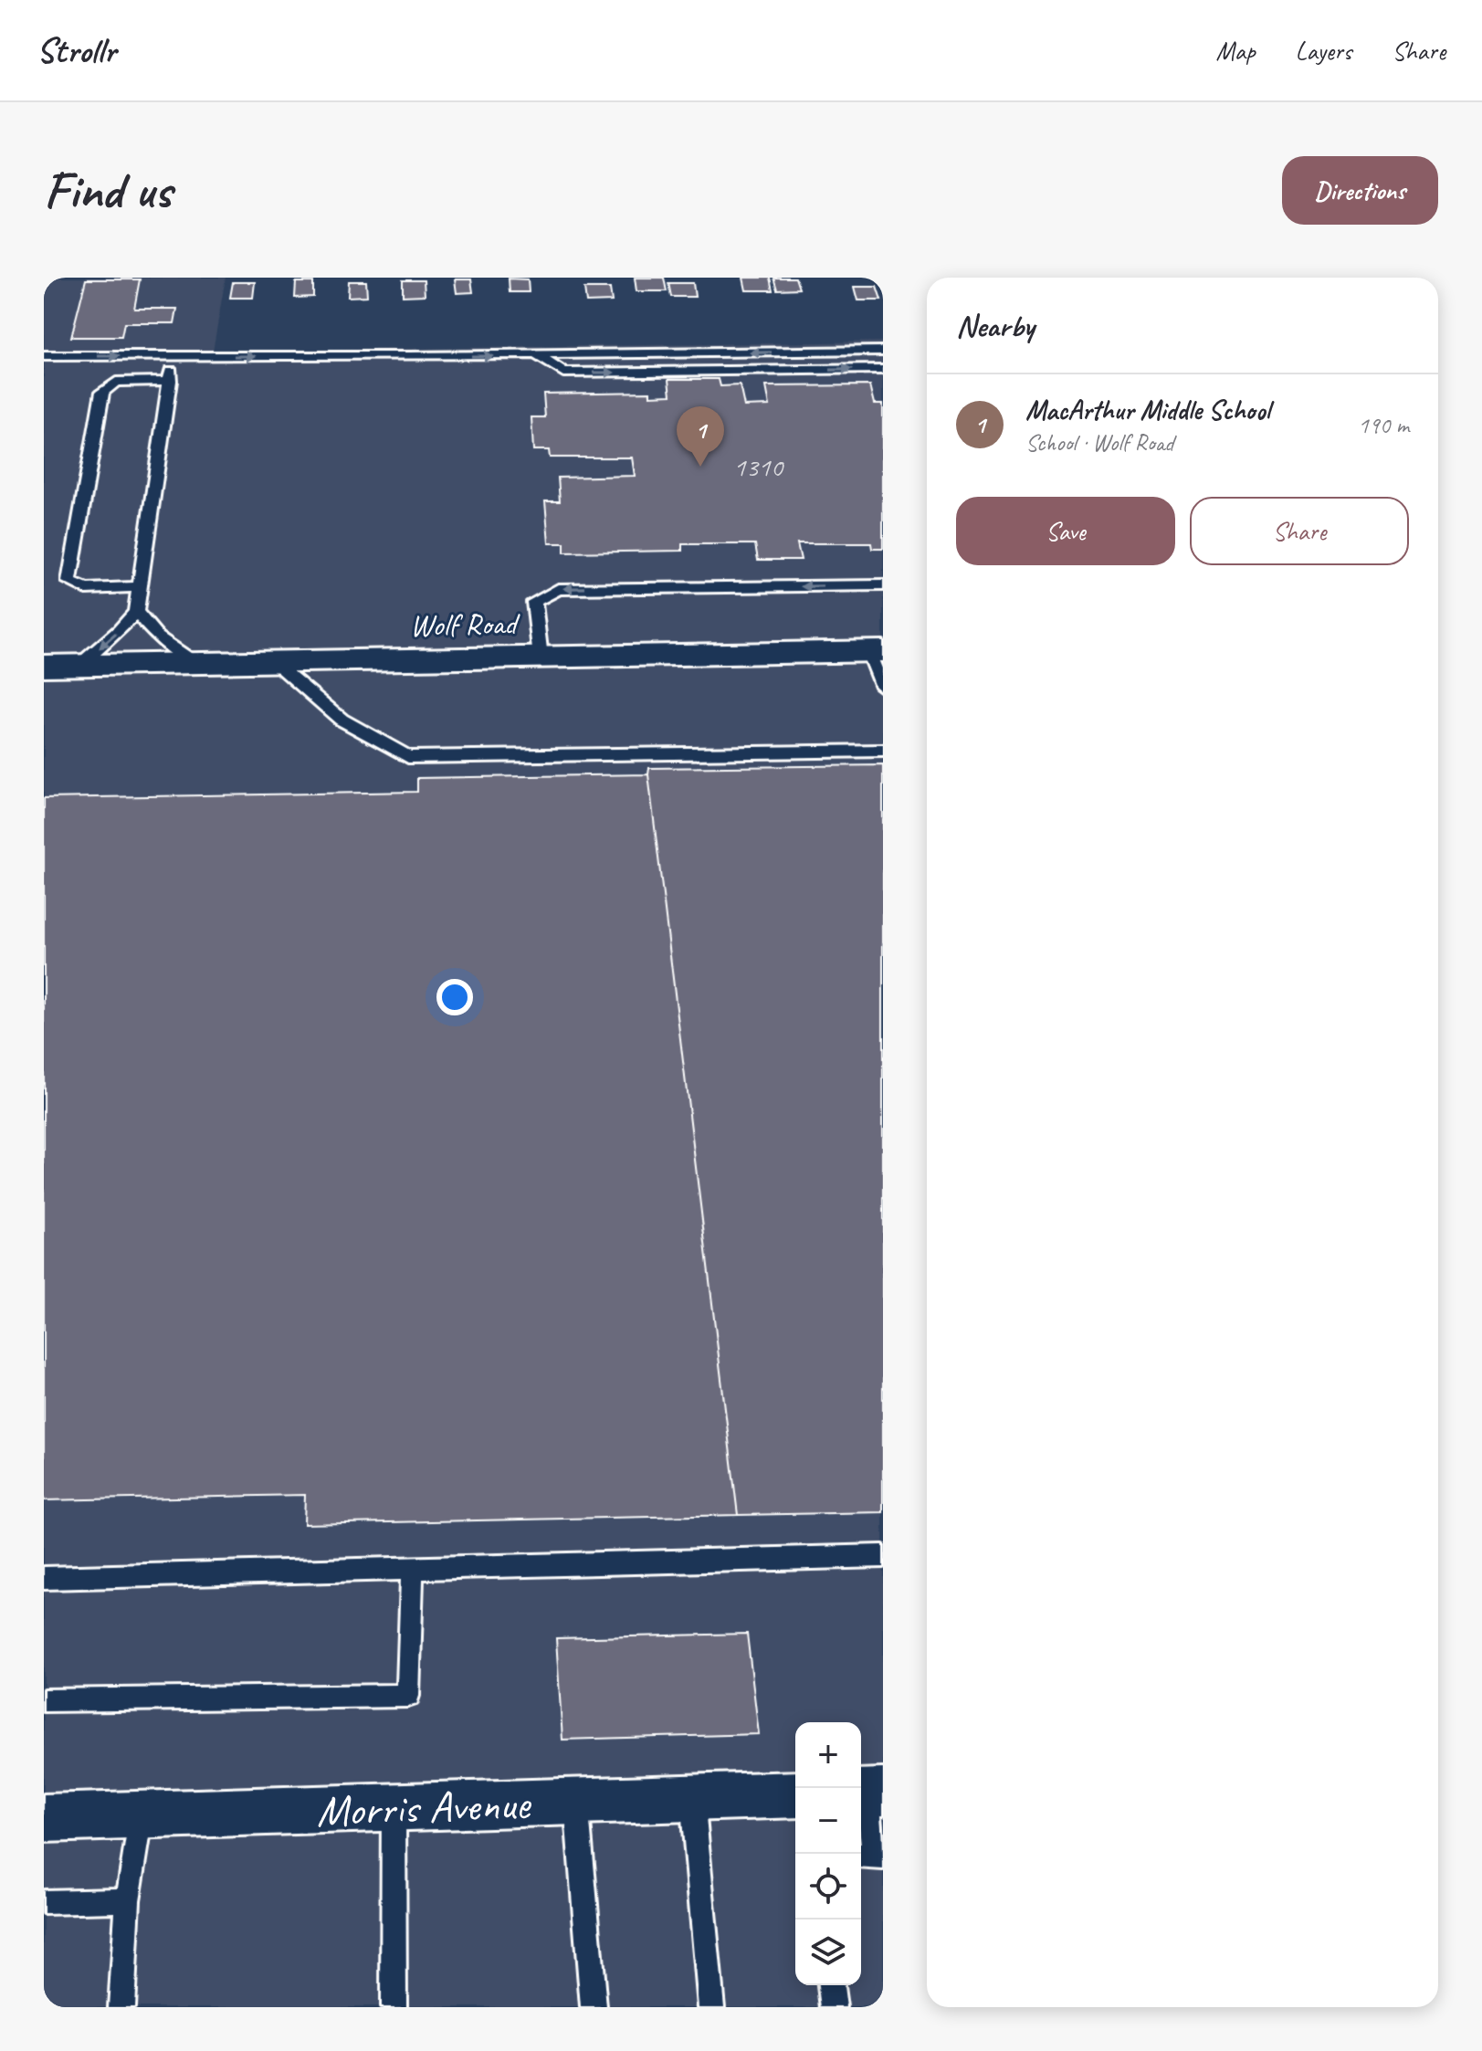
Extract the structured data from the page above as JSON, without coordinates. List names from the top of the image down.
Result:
{
  "streets": {
    "street": ["Wolf Road", "Morris Avenue"]
  },
  "house_numbers": ["1310"],
  "page": {
    "header": "Strollr",
    "nav": ["Map", "Layers", "Share"],
    "buttons": [
      "Directions",
      ["Save", "Share"]
    ],
    "title": "Find us",
    "heading": "Nearby",
    "list": [
      {
        "mark": "1",
        "name": "MacArthur Middle School",
        "note": "School · Wolf Road",
        "value": "190 m"
      }
    ],
    "pins": "1",
    "map_buttons": ["+", "−"]
  }
}
